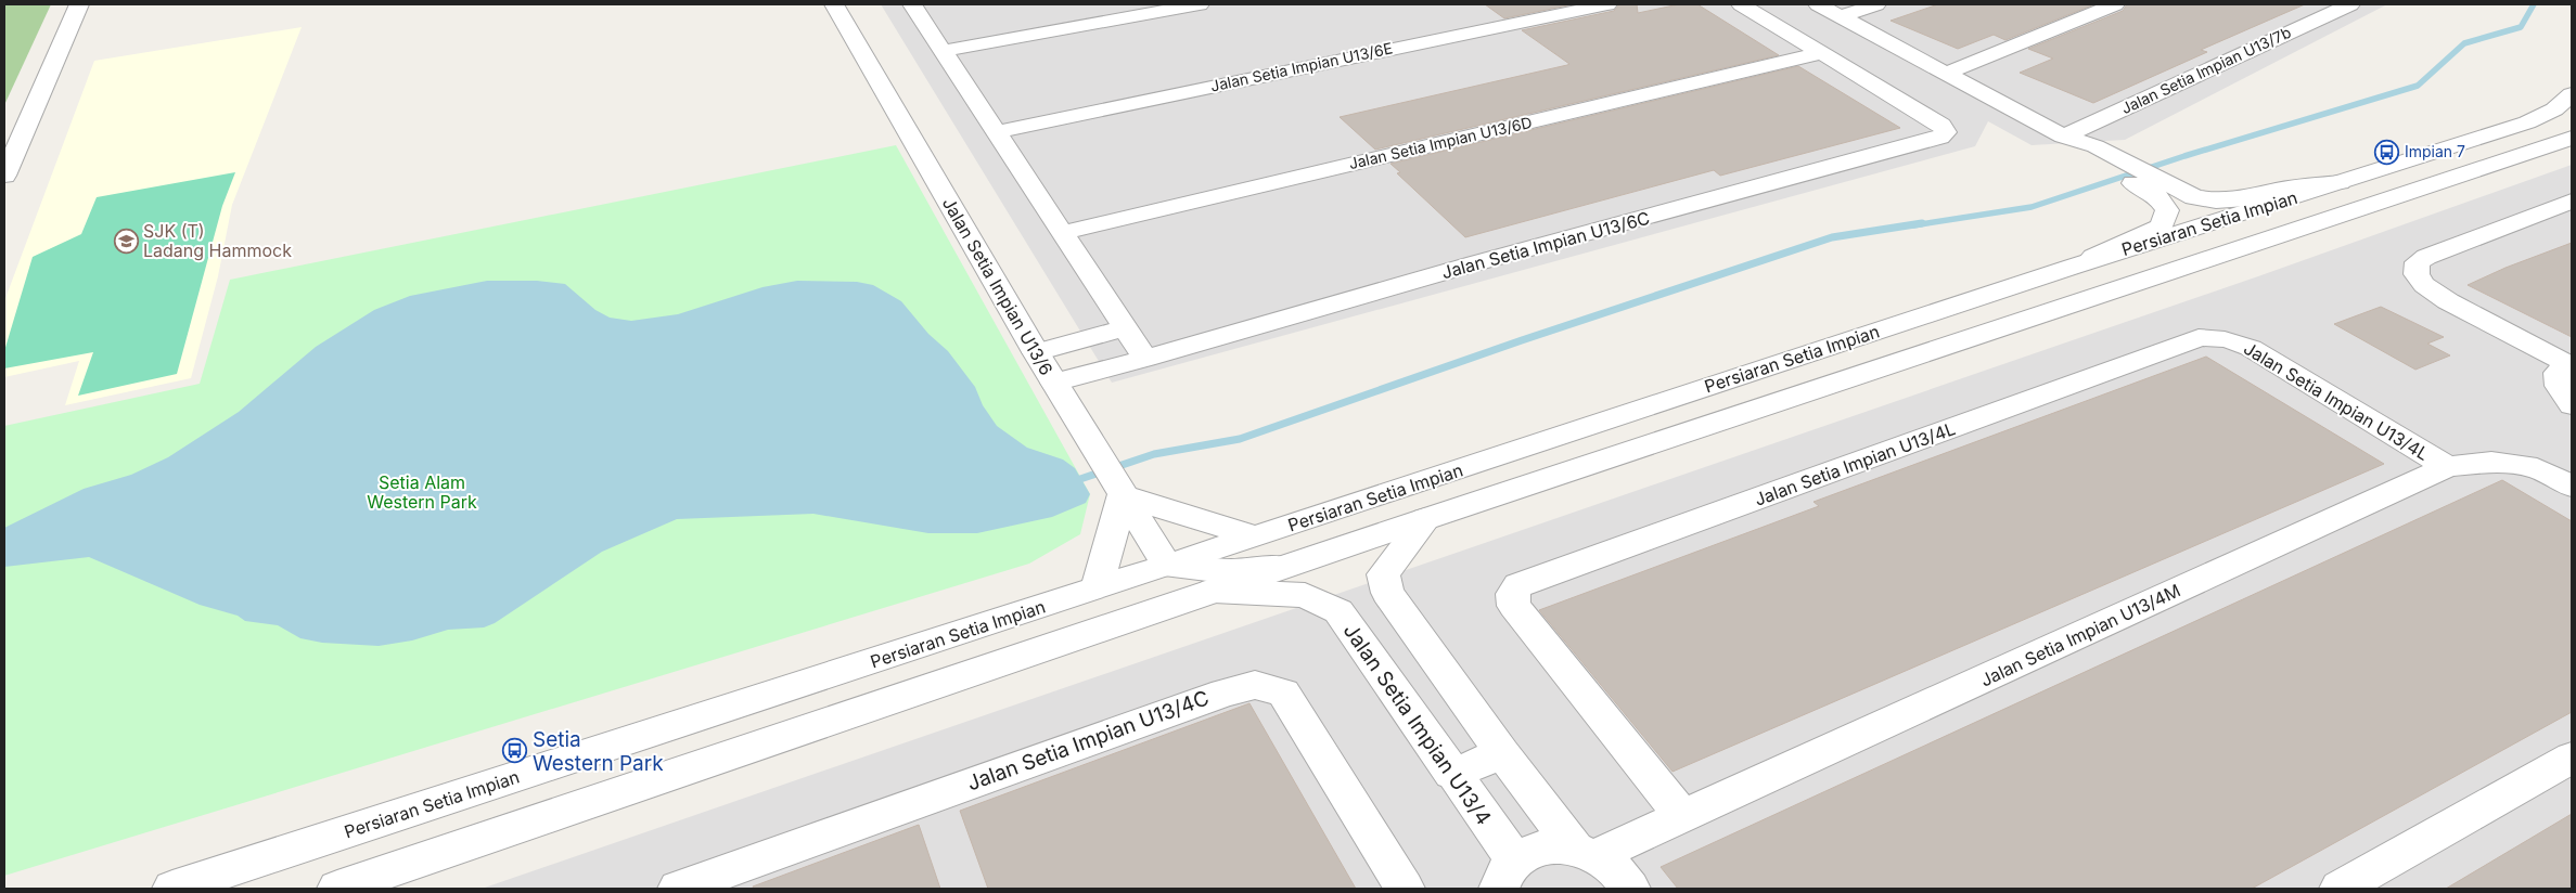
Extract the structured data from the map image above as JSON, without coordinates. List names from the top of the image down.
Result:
{
  "streets": {
    "street": [
      "Jalan Setia Impian U13/6E",
      "Jalan Setia Impian U13/7b",
      "Jalan Setia Impian U13/6D",
      "Persiaran Setia Impian",
      "Jalan Setia Impian U13/6C",
      "Jalan Setia Impian U13/6",
      "Jalan Setia Impian U13/4L",
      "Jalan Setia Impian U13/4M",
      "Jalan Setia Impian U13/4",
      "Jalan Setia Impian U13/4C"
    ]
  },
  "crossings": [
    ["Jalan Setia Impian U13/6D", "Jalan Setia Impian U13/6C"],
    ["Persiaran Setia Impian", "Jalan Setia Impian U13/6"],
    ["Persiaran Setia Impian", "Jalan Setia Impian U13/4"],
    ["Jalan Setia Impian U13/6C", "Jalan Setia Impian U13/6"],
    ["Jalan Setia Impian U13/4L", "Jalan Setia Impian U13/4M"]
  ],
  "parks": ["Setia Alam Western Park"],
  "places": {
    "bus stop": ["Impian 7", "Setia Western Park"],
    "school or university": ["SJK (T) Ladang Hammock"]
  }
}
